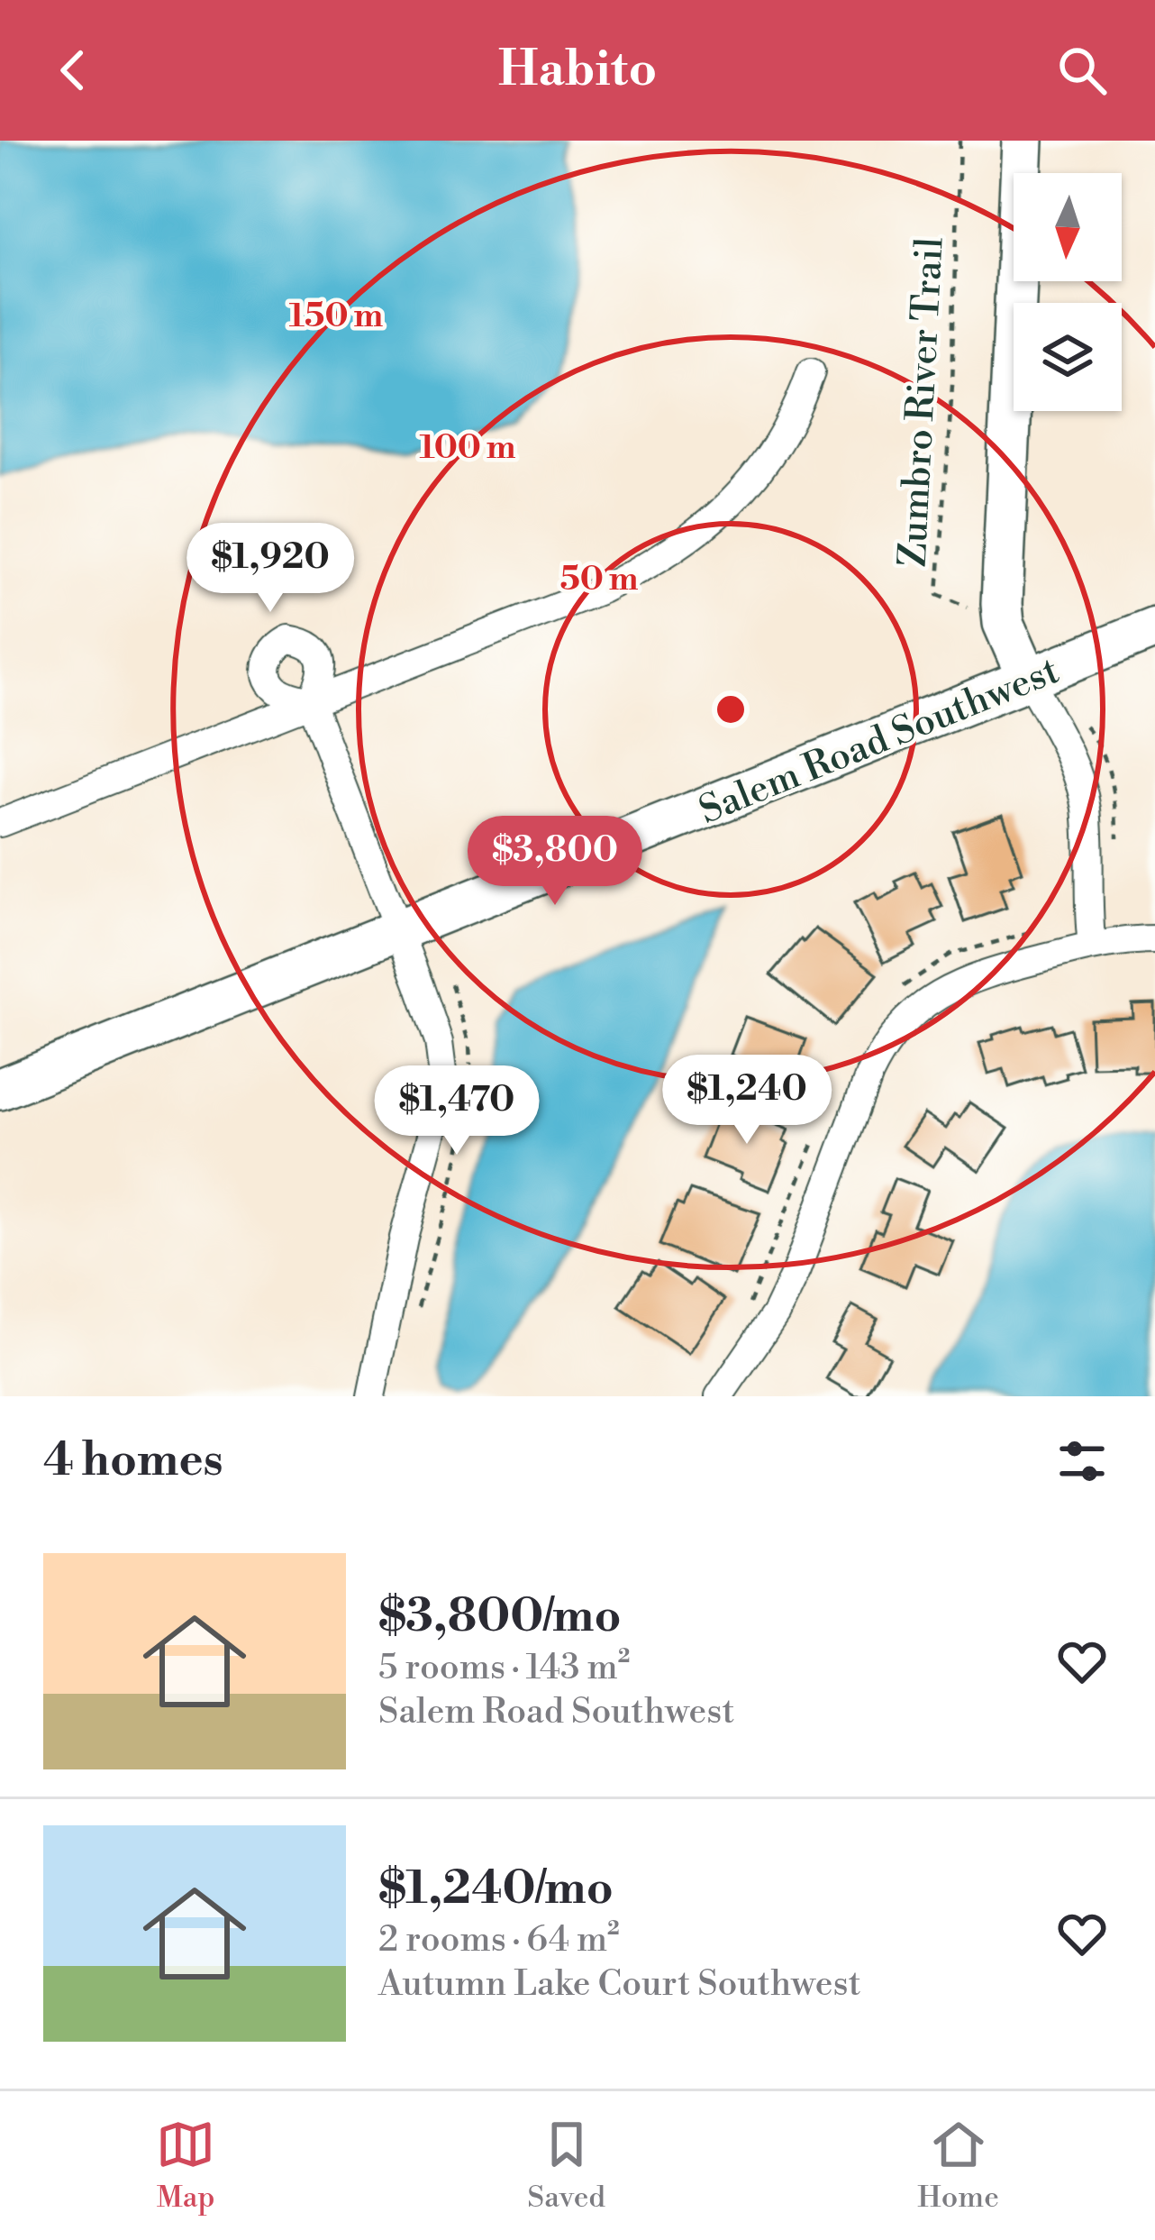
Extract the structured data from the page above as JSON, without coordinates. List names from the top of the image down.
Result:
{
  "streets": {
    "main road": ["Salem Road Southwest"],
    "path": ["Zumbro River Trail"]
  },
  "north": "bottom",
  "page": {
    "header": "Habito",
    "price": [
      "$1,920",
      "$3,800",
      "$1,240",
      "$1,470"
    ],
    "heading": "4 homes",
    "list": [
      {
        "name": "$3,800/mo",
        "note": "5 rooms · 143 m² · Salem Road Southwest"
      },
      {
        "name": "$1,240/mo",
        "note": "2 rooms · 64 m² · Autumn Lake Court Southwest"
      }
    ],
    "tabs": ["Map", "Saved", "Home"]
  },
  "rings": ["150 m", "100 m", "50 m"]
}
